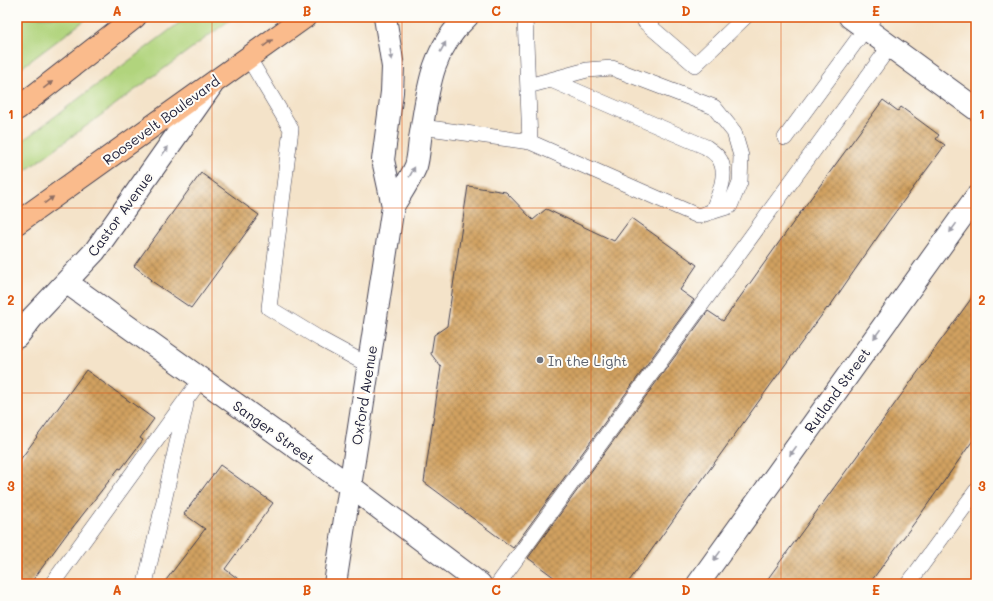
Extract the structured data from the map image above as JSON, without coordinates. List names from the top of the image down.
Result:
{
  "streets": {
    "highway": ["Roosevelt Boulevard"],
    "street": [
      "Castor Avenue",
      "Rutland Street",
      "Oxford Avenue",
      "Sanger Street"
    ]
  },
  "crossings": [
    ["Roosevelt Boulevard", "Castor Avenue"],
    ["Castor Avenue", "Sanger Street"],
    ["Oxford Avenue", "Sanger Street"]
  ],
  "one_way": ["Castor Avenue", "Rutland Street"],
  "places": ["In the Light"],
  "grid": {
    "columns": [
      "A",
      "B",
      "C",
      "D",
      "E"
    ],
    "rows": ["1", "2", "3"]
  }
}
